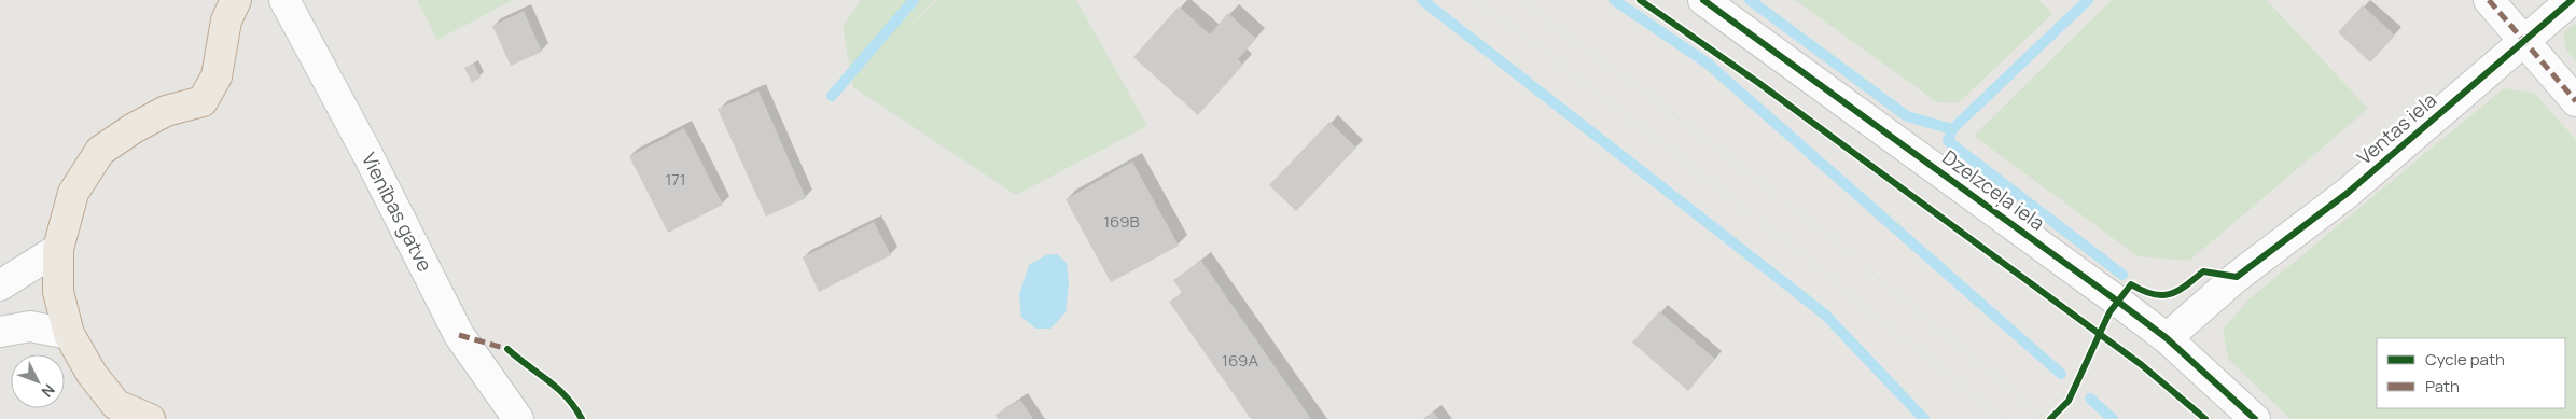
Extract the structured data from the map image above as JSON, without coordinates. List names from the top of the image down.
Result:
{
  "streets": {
    "street": ["Ventas iela", "Dzelzceļa iela", "Vienības gatve"]
  },
  "crossings": [
    ["Ventas iela", "Dzelzceļa iela"]
  ],
  "house_numbers": ["171", "169B", "169A"],
  "legend": ["Cycle path", "Path"],
  "north": "bottom right"
}
